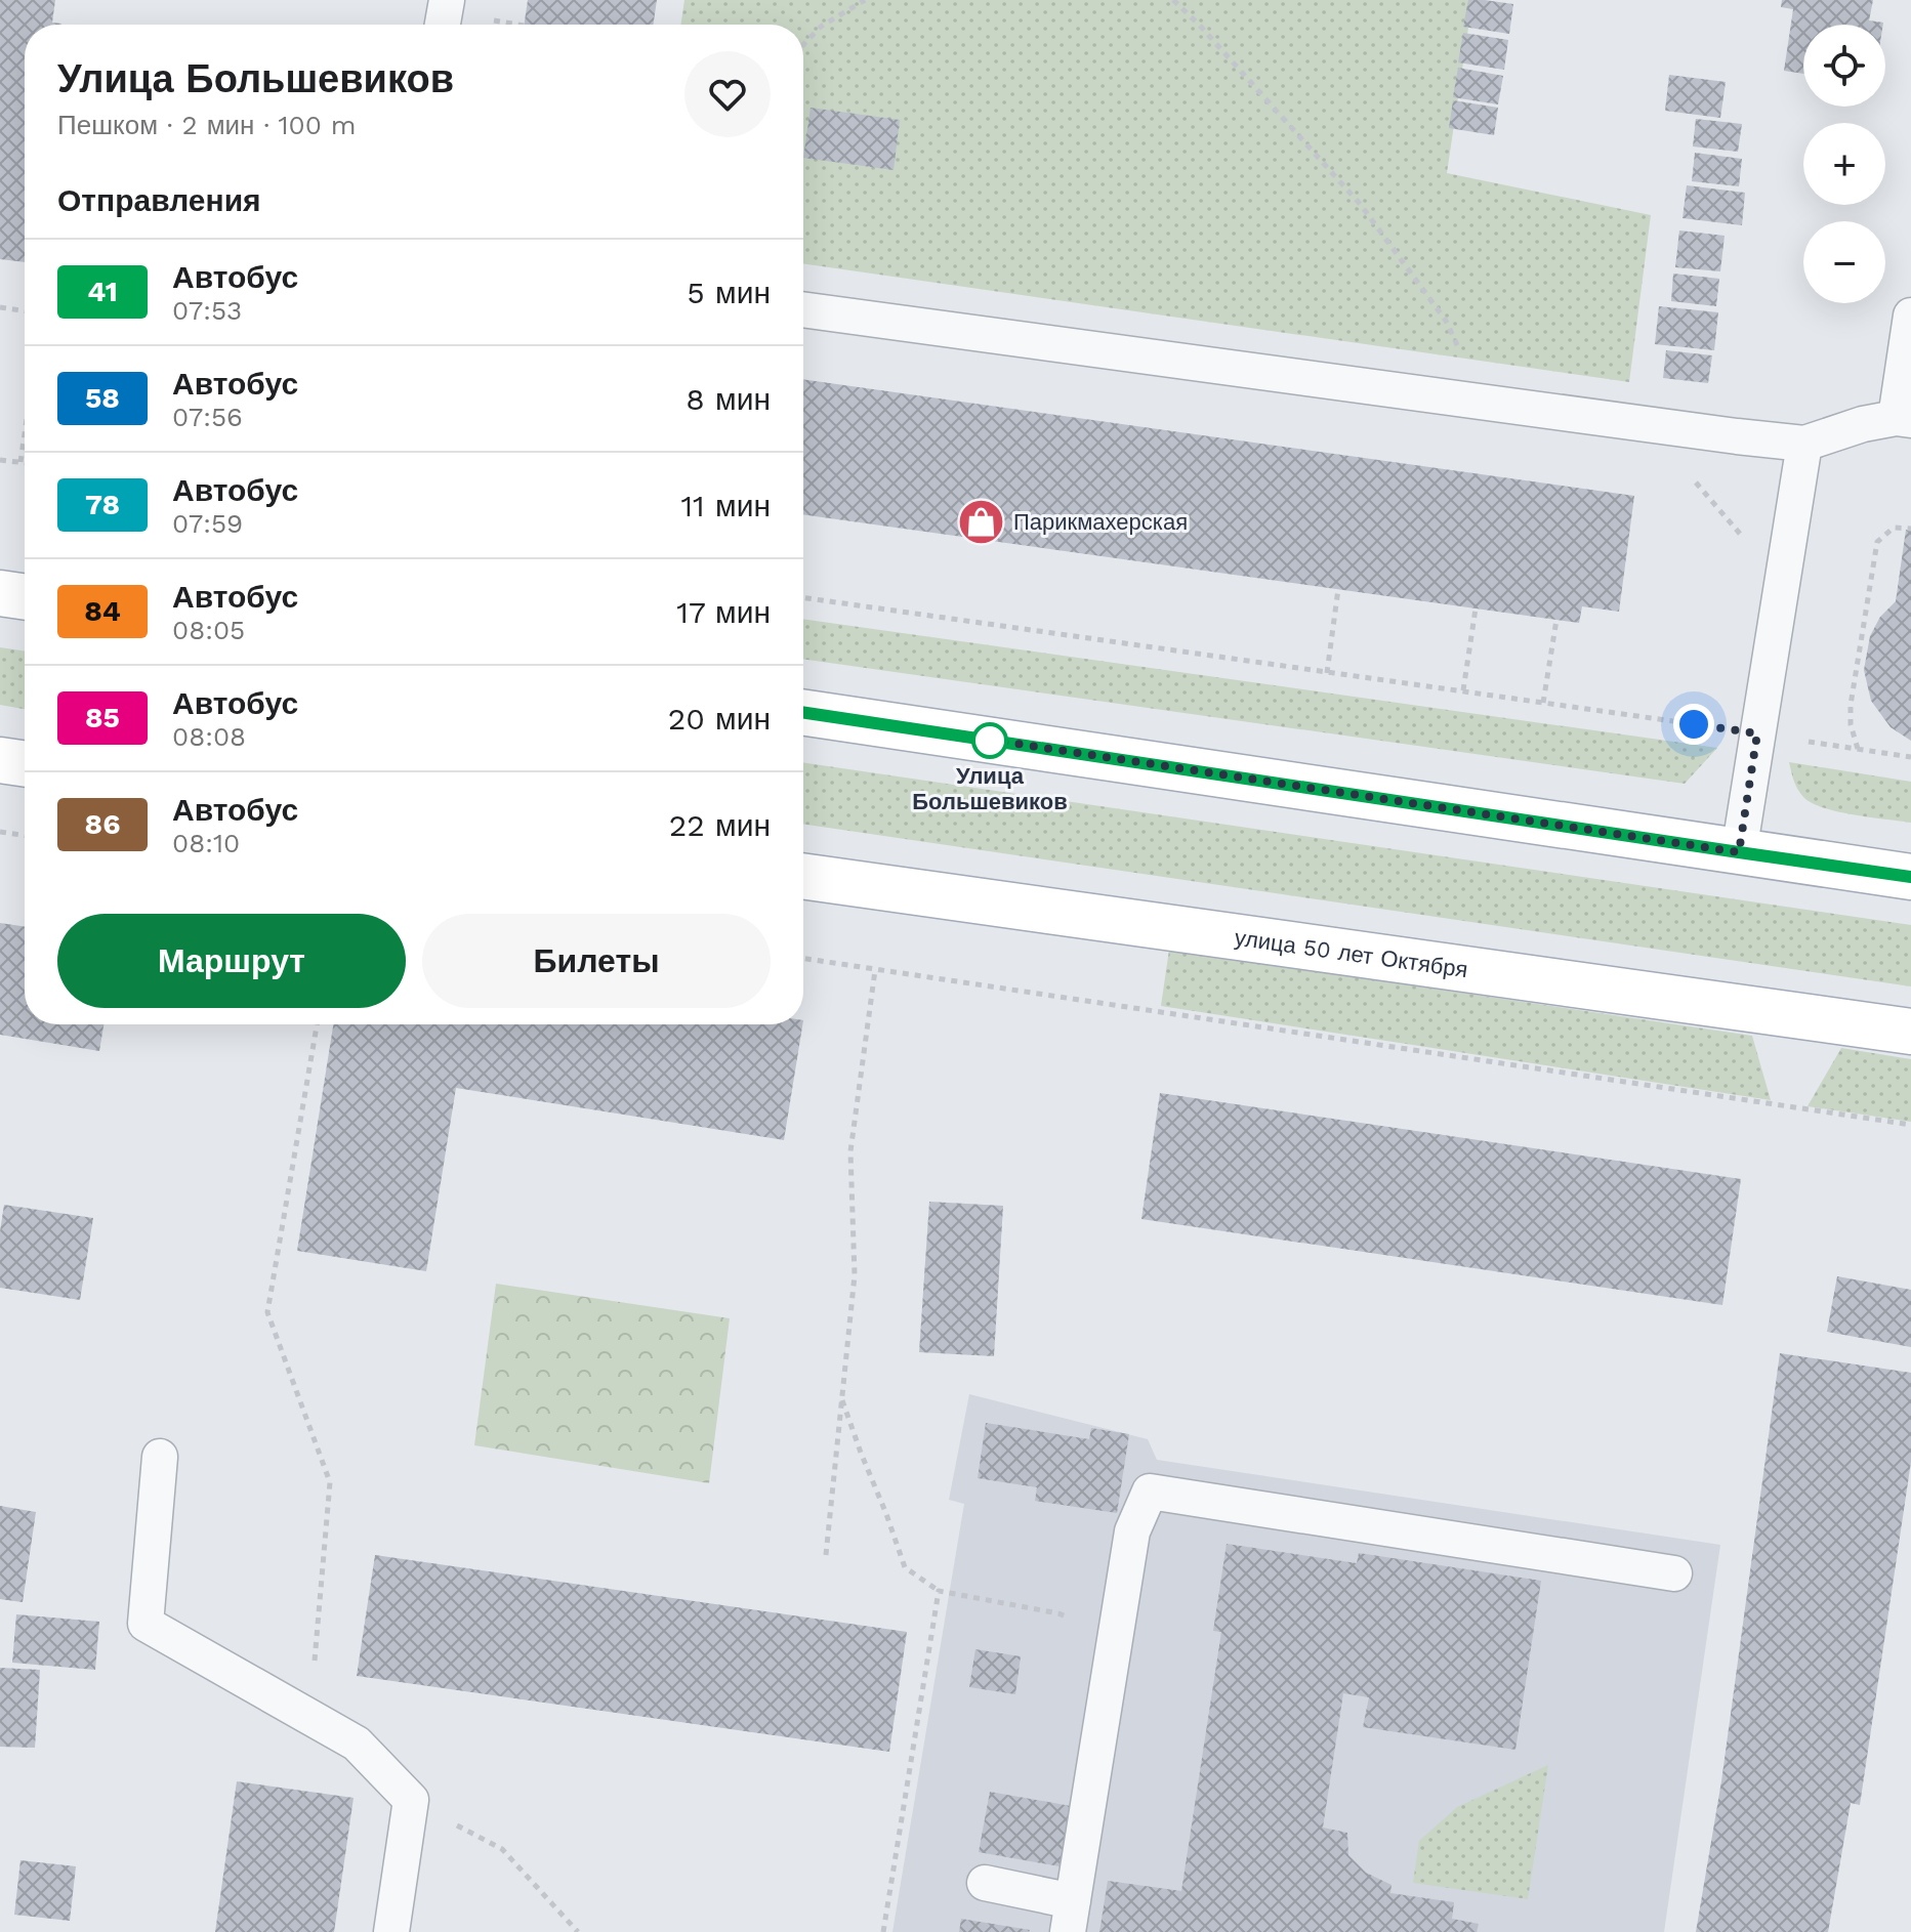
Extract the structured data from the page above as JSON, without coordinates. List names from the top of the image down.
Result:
{
  "streets": {
    "main road": ["улица 50 лет Октября"]
  },
  "places": {
    "shop": ["Парикмахерская"],
    "other": ["Улица Большевиков"]
  },
  "lines": ["bus line 41"],
  "page": {
    "map_buttons": ["+", "−"],
    "heading": [
      ["Улица Большевиков", "Пешком · 2 мин · 100 m"],
      "Отправления"
    ],
    "list": [
      {
        "mark": "41",
        "name": "Автобус",
        "note": "07:53",
        "value": "5 мин"
      },
      {
        "mark": "58",
        "name": "Автобус",
        "note": "07:56",
        "value": "8 мин"
      },
      {
        "mark": "78",
        "name": "Автобус",
        "note": "07:59",
        "value": "11 мин"
      },
      {
        "mark": "84",
        "name": "Автобус",
        "note": "08:05",
        "value": "17 мин"
      },
      {
        "mark": "85",
        "name": "Автобус",
        "note": "08:08",
        "value": "20 мин"
      },
      {
        "mark": "86",
        "name": "Автобус",
        "note": "08:10",
        "value": "22 мин"
      }
    ],
    "buttons": ["Маршрут", "Билеты"]
  }
}
